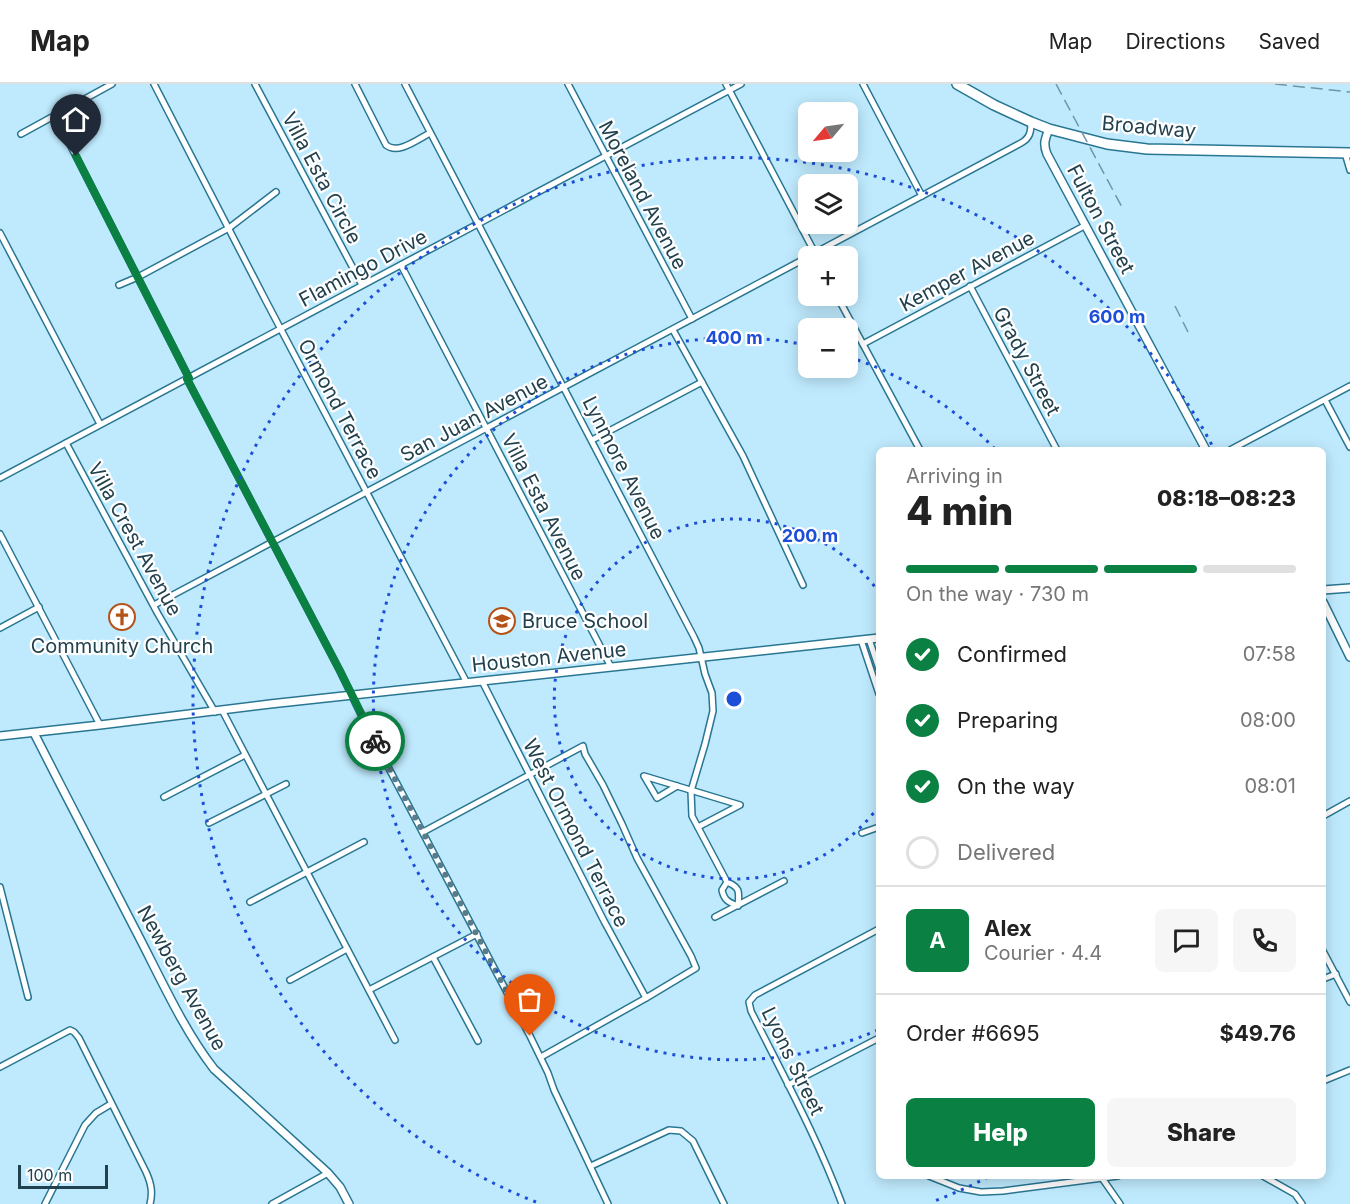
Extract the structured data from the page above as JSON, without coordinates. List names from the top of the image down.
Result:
{
  "streets": {
    "main road": ["Broadway"],
    "street": [
      "Villa Esta Circle",
      "Moreland Avenue",
      "Fulton Street",
      "Flamingo Drive",
      "Kemper Avenue",
      "Grady Street",
      "Ormond Terrace",
      "San Juan Avenue",
      "Lynmore Avenue",
      "Villa Esta Avenue",
      "Villa Crest Avenue",
      "Houston Avenue",
      "West Ormond Terrace",
      "Newberg Avenue",
      "Lyons Street"
    ]
  },
  "crossings": [
    ["Broadway", "Fulton Street"],
    ["Broadway", "San Juan Avenue"],
    ["Villa Esta Circle", "Flamingo Drive"],
    ["Moreland Avenue", "Flamingo Drive"],
    ["Moreland Avenue", "San Juan Avenue"],
    ["Fulton Street", "Kemper Avenue"],
    ["Flamingo Drive", "Ormond Terrace"],
    ["Flamingo Drive", "Lynmore Avenue"],
    ["Flamingo Drive", "Villa Esta Avenue"],
    ["Flamingo Drive", "Villa Crest Avenue"],
    ["Kemper Avenue", "Grady Street"],
    ["Ormond Terrace", "San Juan Avenue"],
    ["Ormond Terrace", "Houston Avenue"],
    ["San Juan Avenue", "Lynmore Avenue"],
    ["San Juan Avenue", "Villa Esta Avenue"],
    ["San Juan Avenue", "Villa Crest Avenue"],
    ["Lynmore Avenue", "Houston Avenue"],
    ["Villa Esta Avenue", "Houston Avenue"],
    ["Villa Crest Avenue", "Houston Avenue"],
    ["Houston Avenue", "West Ormond Terrace"],
    ["Houston Avenue", "Newberg Avenue"]
  ],
  "places": {
    "church": ["Community Church"],
    "school or university": ["Bruce School"]
  },
  "scale_bar": "100 m",
  "north": "bottom left",
  "page": {
    "header": "Map",
    "nav": ["Map", "Directions", "Saved"],
    "map_buttons": ["+", "−"],
    "heading": ["4 min", "Arriving in", "08:18–08:23"],
    "panel": [
      "Alex",
      "Courier · 4.4",
      "Order #6695",
      "$49.76"
    ],
    "bar": "On the way · 730 m",
    "list": [
      ["Confirmed", "07:58"],
      ["Preparing", "08:00"],
      ["On the way", "08:01"],
      "Delivered"
    ],
    "round": "A",
    "buttons": ["Help", "Share"],
    "scale": "100 m"
  },
  "rings": ["600 m", "400 m", "200 m"]
}
